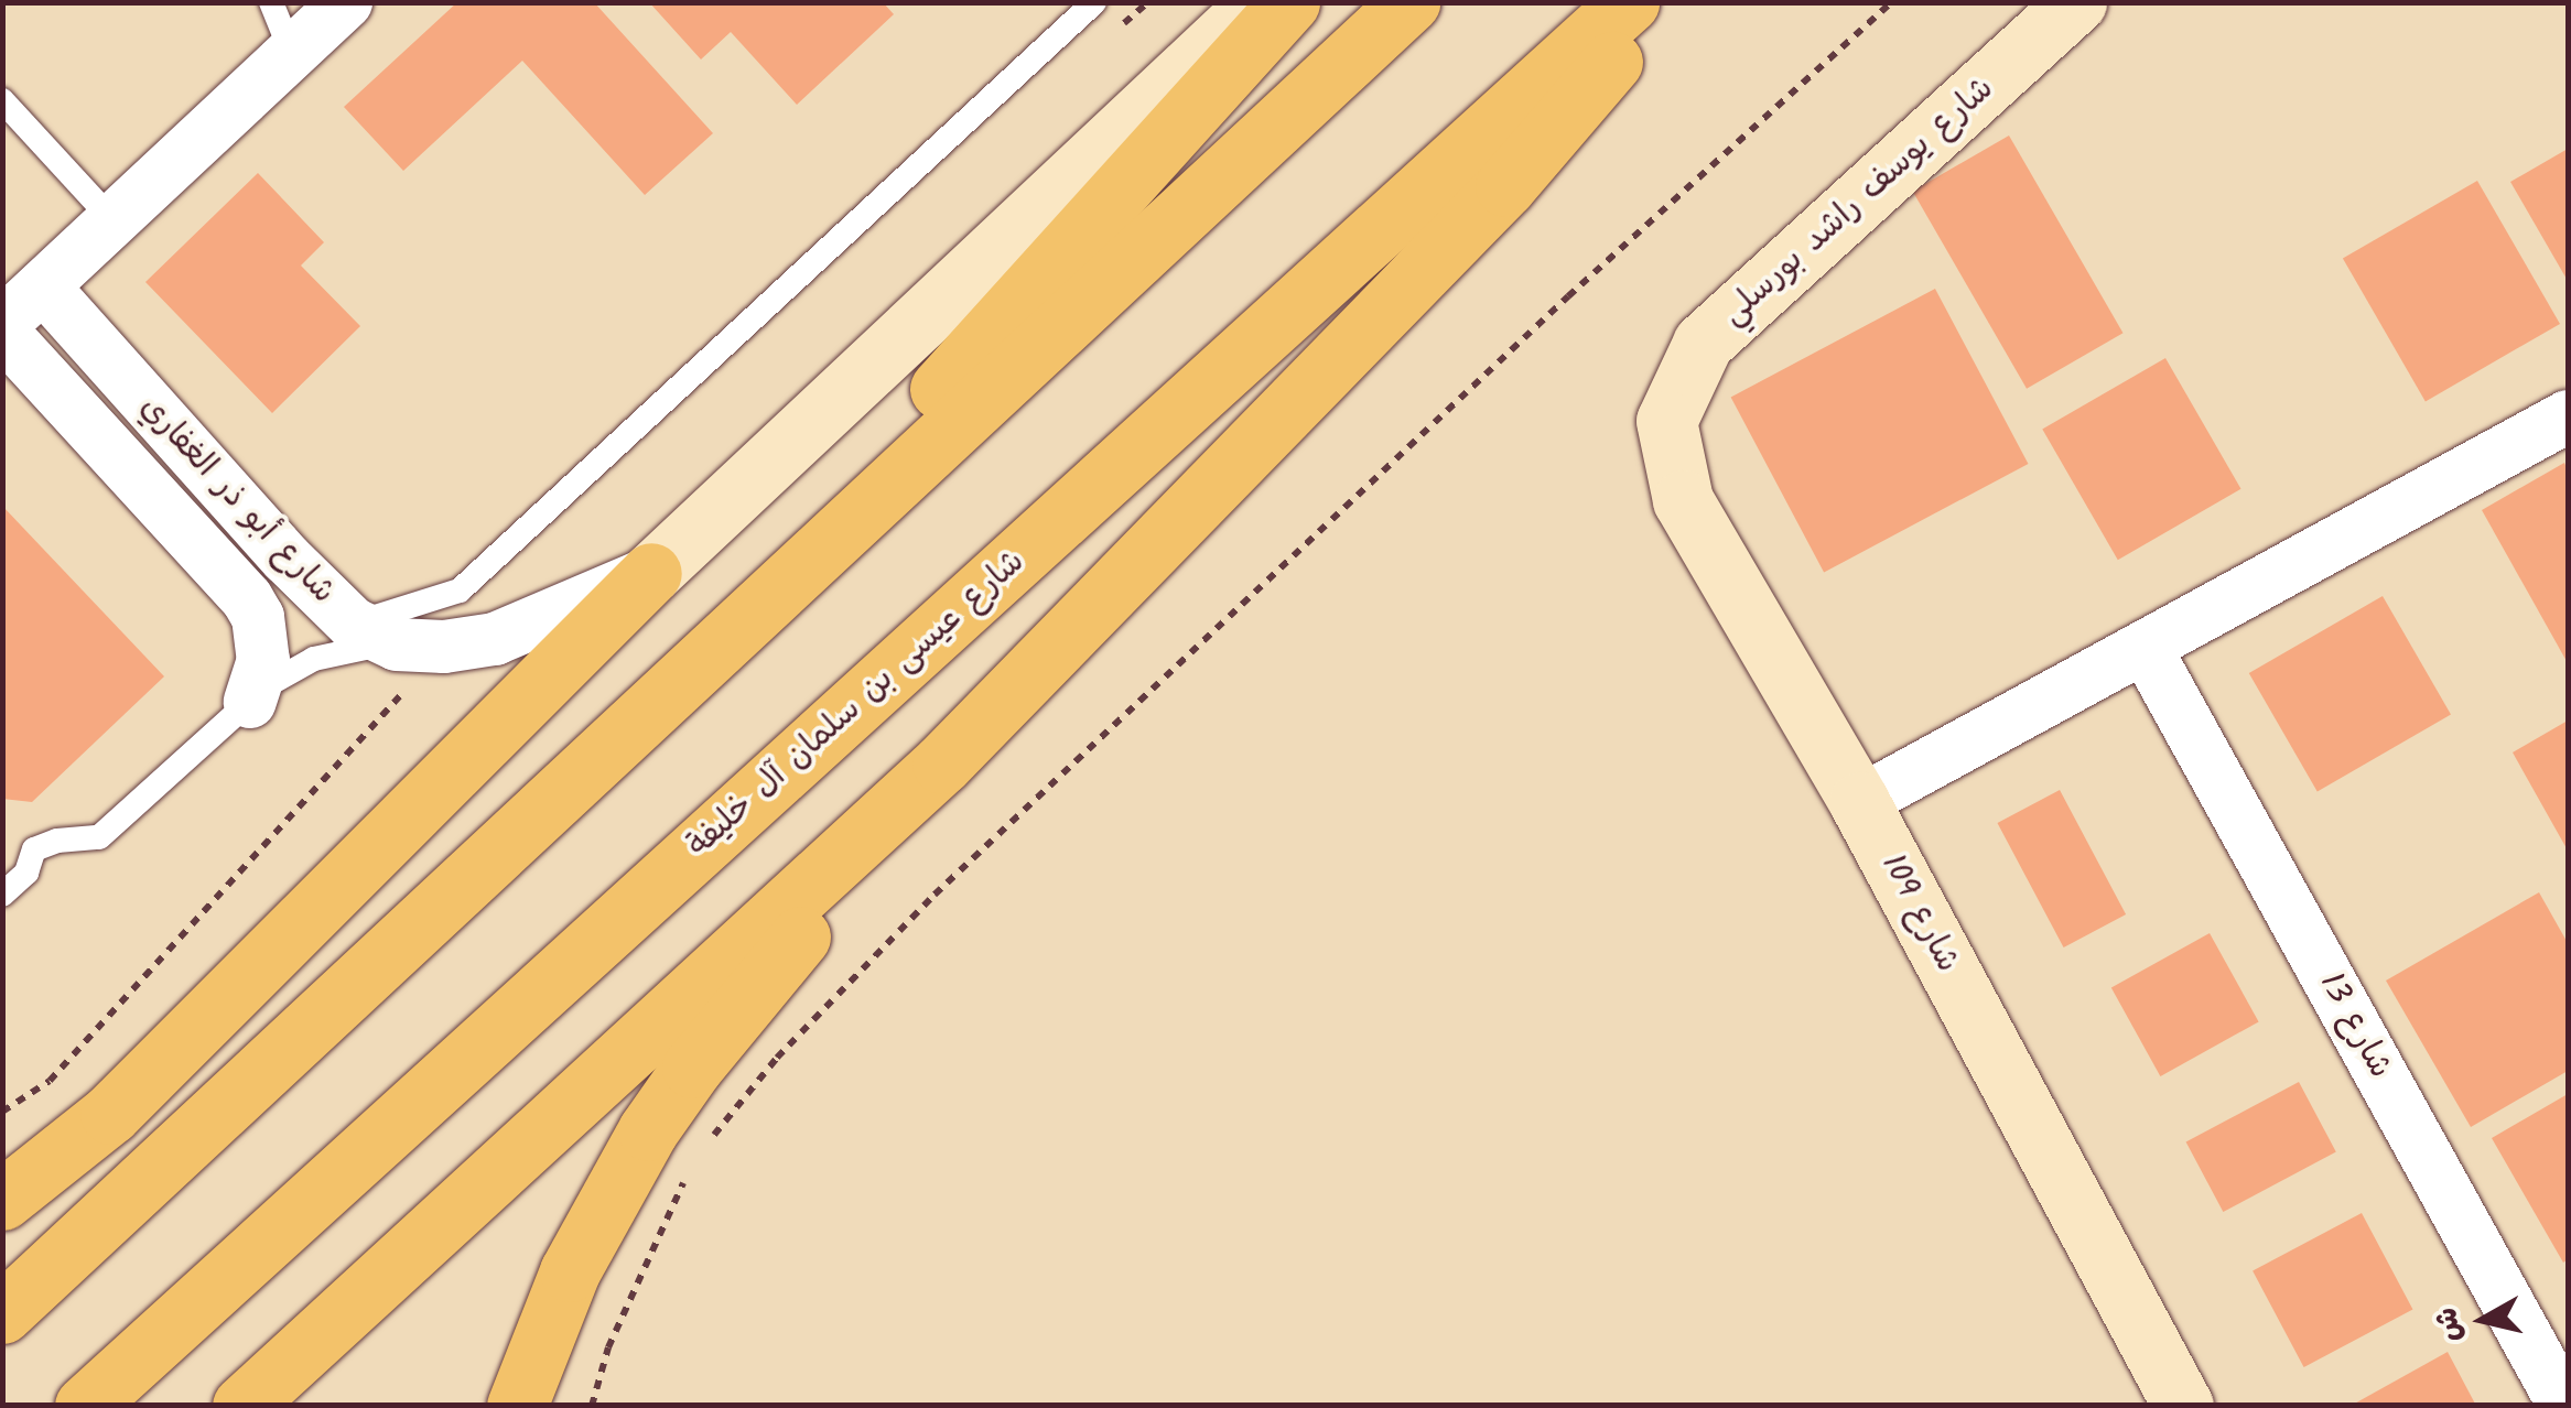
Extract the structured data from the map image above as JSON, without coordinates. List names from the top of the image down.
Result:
{
  "streets": {
    "highway": ["شارع عيسى بن سلمان آل خليفة"],
    "street": [
      "شارع يوسف راشد بورسلي",
      "شارع أبو ذر الغفاري",
      "شارع 109",
      "شارع 13"
    ]
  },
  "crossings": [
    ["شارع يوسف راشد بورسلي", "شارع 109"]
  ],
  "north": "left"
}
